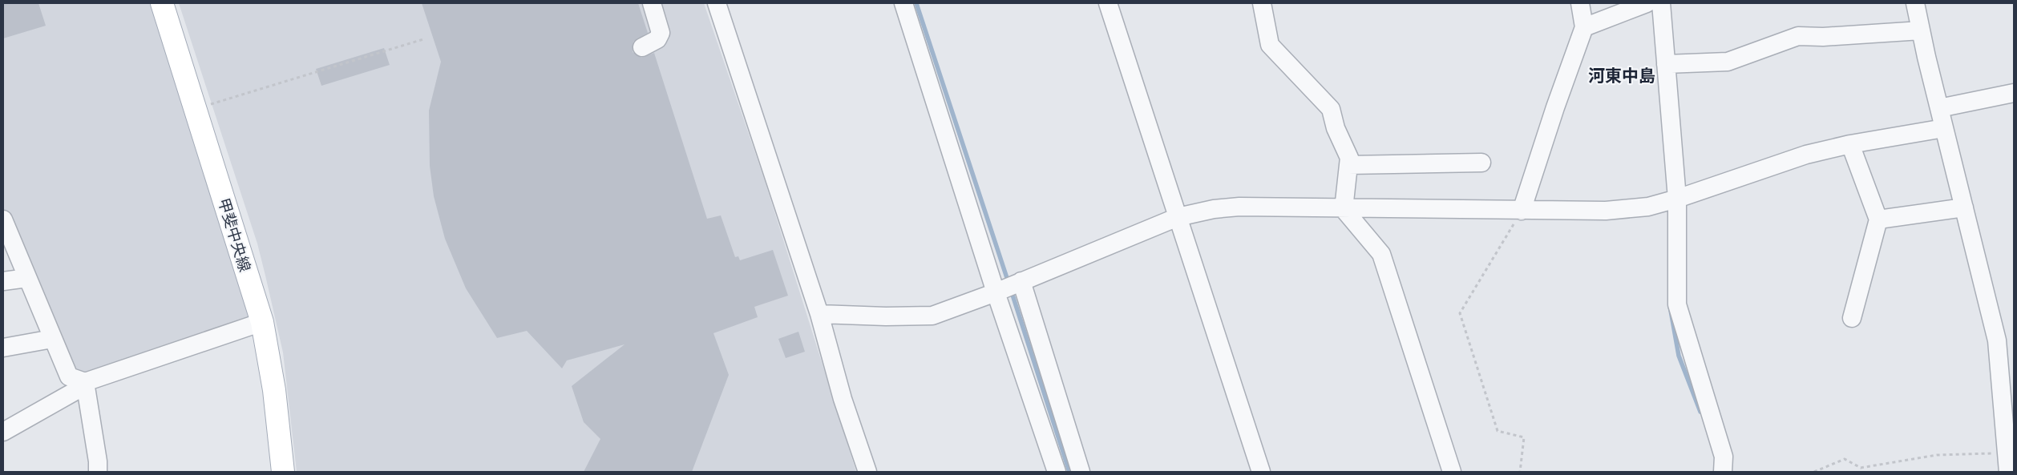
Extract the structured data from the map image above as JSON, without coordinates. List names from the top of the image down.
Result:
{
  "streets": {
    "main road": ["甲斐中央線"]
  },
  "districts": ["河東中島"]
}
